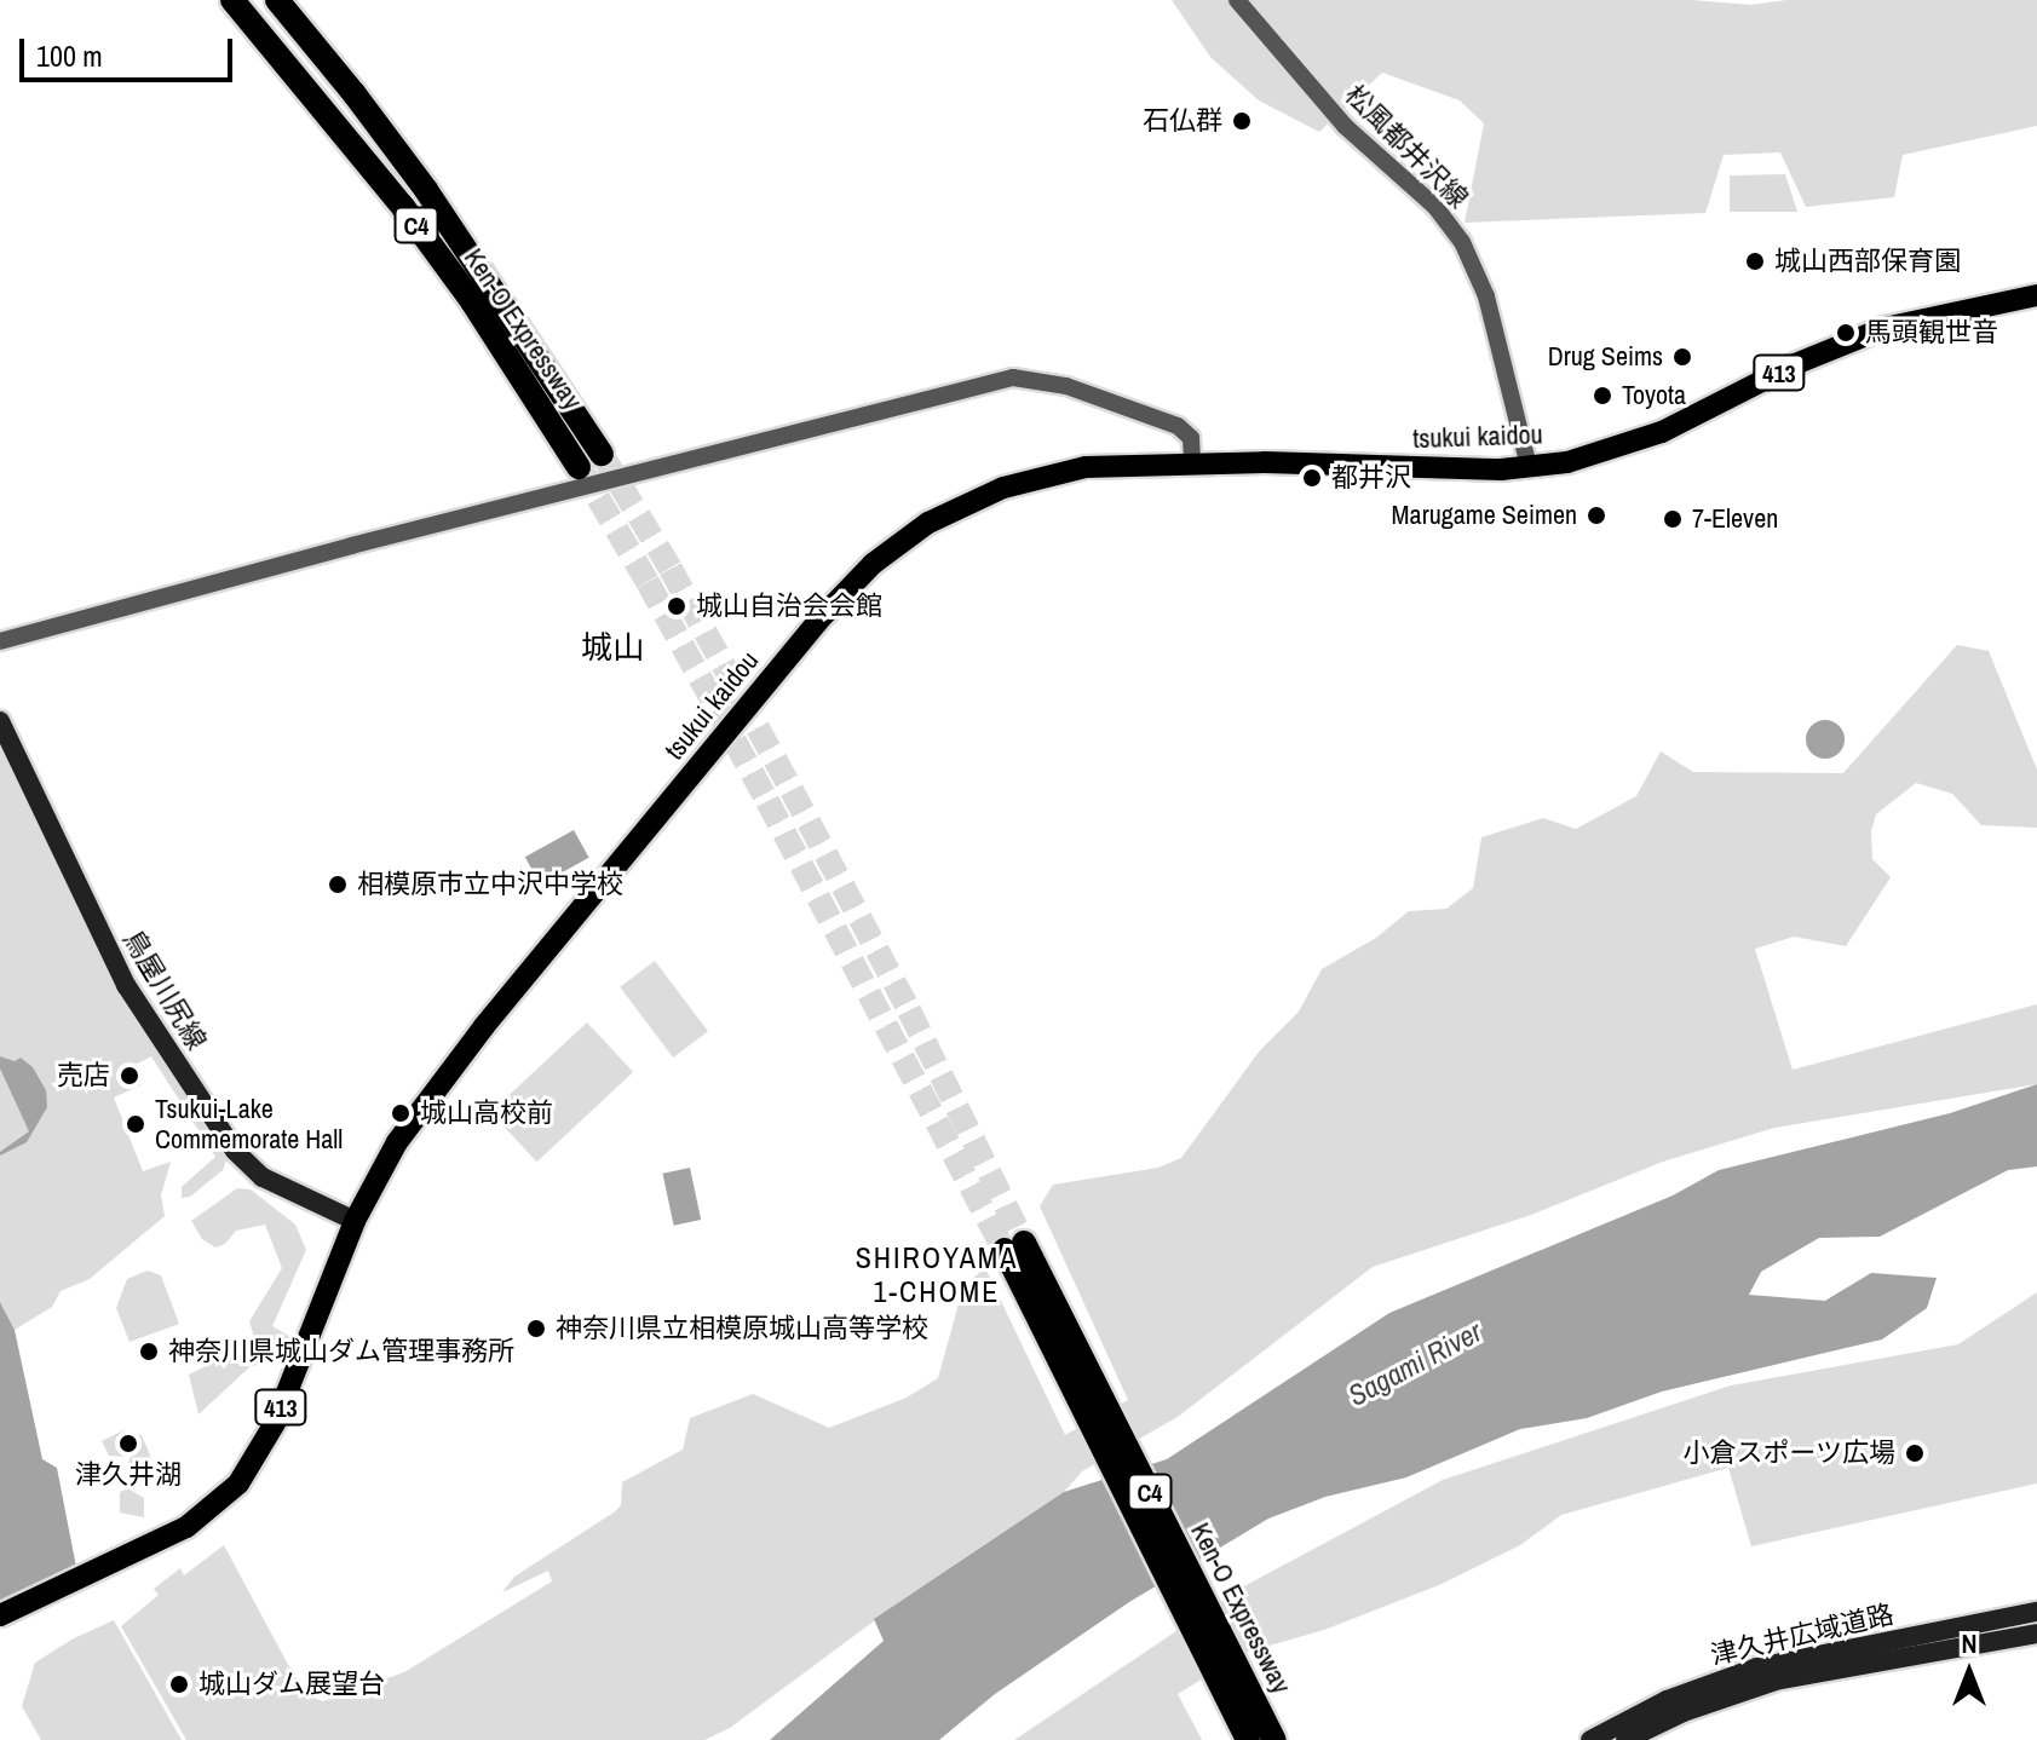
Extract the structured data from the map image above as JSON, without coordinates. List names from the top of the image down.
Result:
{
  "streets": {
    "highway": [
      "C4",
      "Ken-O Expressway",
      "413",
      "tsukui kaidou"
    ],
    "main road": ["鳥屋川尻線", "津久井広域道路"],
    "street": ["松風都井沢線"]
  },
  "crossings": [
    ["松風都井沢線", "tsukui kaidou"],
    ["tsukui kaidou", "鳥屋川尻線"]
  ],
  "districts": ["城山", "SHIROYAMA 1-CHOME"],
  "water": ["Sagami River"],
  "places": [
    "石仏群",
    "城山西部保育園",
    "馬頭観世音",
    "Drug Seims",
    "Toyota",
    "都井沢",
    "Marugame Seimen",
    "7-Eleven",
    "城山自治会会館",
    "相模原市立中沢中学校",
    "売店",
    "城山高校前",
    "Tsukui-Lake Commemorate Hall",
    "神奈川県立相模原城山高等学校",
    "神奈川県城山ダム管理事務所",
    "津久井湖",
    "小倉スポーツ広場",
    "城山ダム展望台"
  ],
  "scale_bar": "100 m",
  "north": "top"
}
